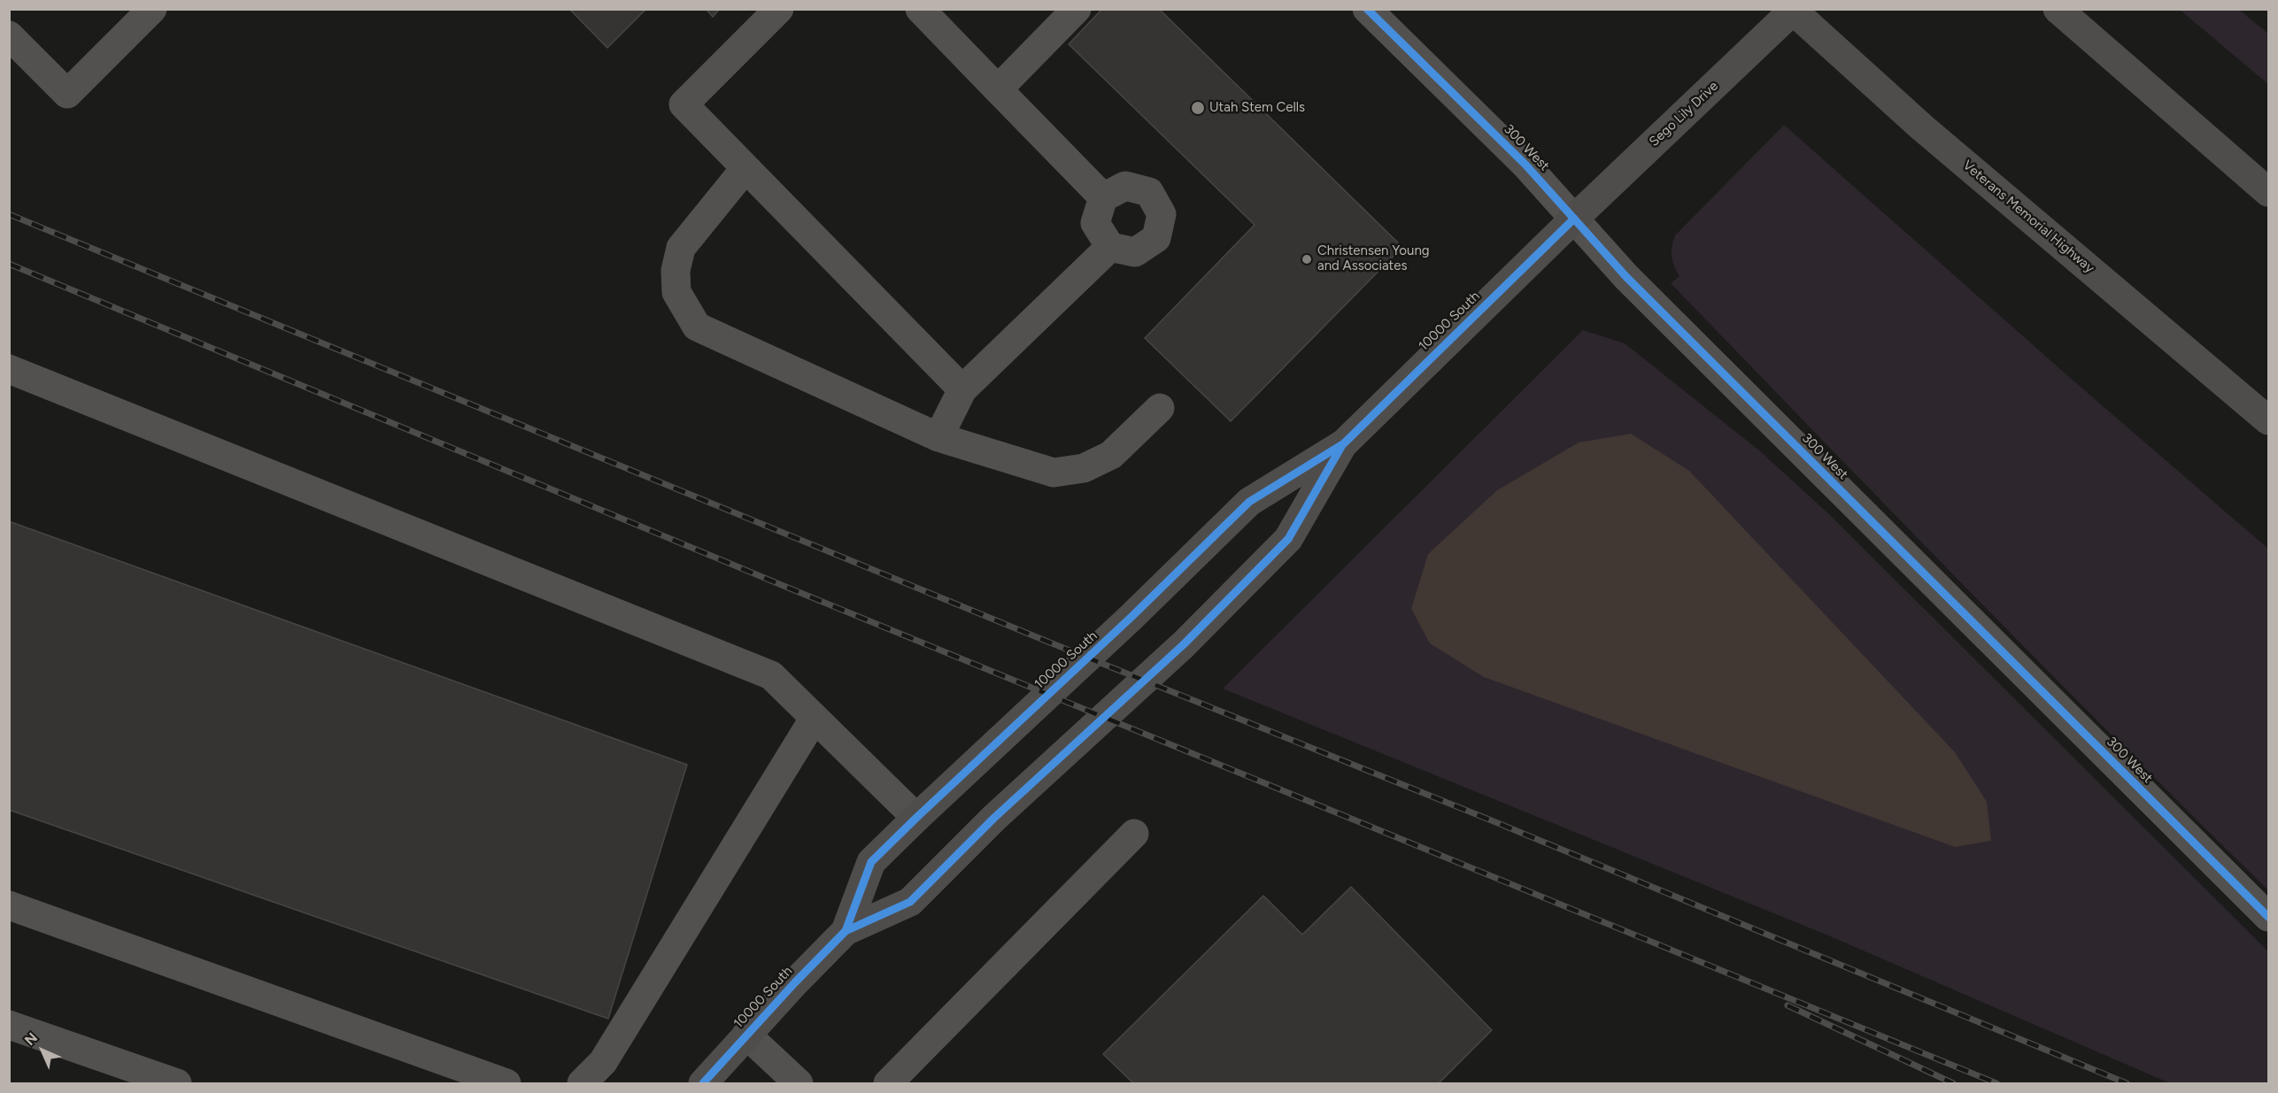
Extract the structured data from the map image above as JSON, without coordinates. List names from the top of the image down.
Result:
{
  "streets": {
    "main road": ["Sego Lily Drive", "Veterans Memorial Highway", "10000 South"],
    "street": ["300 West"]
  },
  "crossings": [
    ["Sego Lily Drive", "300 West"],
    ["Sego Lily Drive", "Veterans Memorial Highway"],
    ["Sego Lily Drive", "10000 South"],
    ["300 West", "10000 South"]
  ],
  "places": ["Utah Stem Cells", "Christensen Young and Associates"],
  "north": "top left"
}
